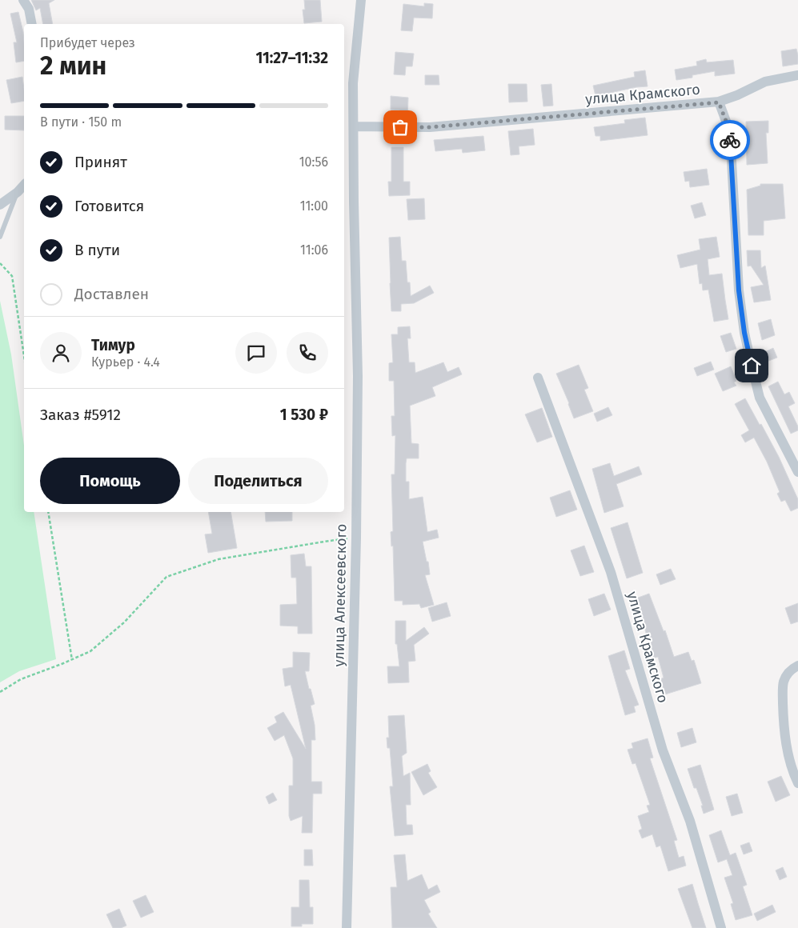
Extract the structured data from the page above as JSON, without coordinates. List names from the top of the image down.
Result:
{
  "streets": {
    "street": ["улица Крамского", "улица Алексеевского"]
  },
  "crossings": [
    ["улица Крамского", "улица Алексеевского"]
  ],
  "page": {
    "heading": ["2 мин", "Прибудет через", "11:27–11:32"],
    "panel": [
      "Тимур",
      "Курьер · 4.4",
      "Заказ #5912",
      "1 530 ₽"
    ],
    "bar": "В пути · 150 m",
    "list": [
      ["Принят", "10:56"],
      ["Готовится", "11:00"],
      ["В пути", "11:06"],
      "Доставлен"
    ],
    "buttons": ["Помощь", "Поделиться"]
  }
}
